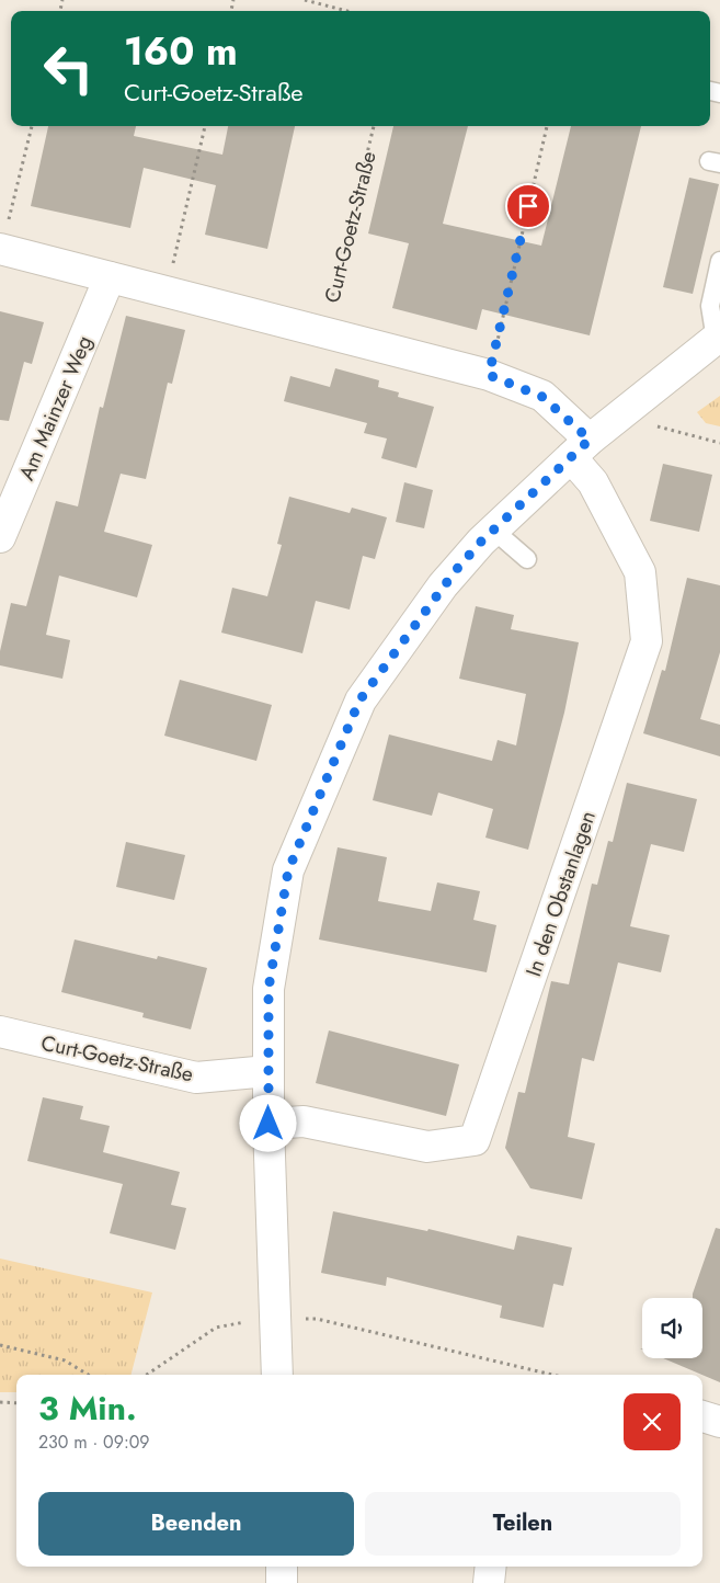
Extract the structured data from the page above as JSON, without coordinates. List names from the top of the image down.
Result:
{
  "streets": {
    "street": ["Curt-Goetz-Straße", "Am Mainzer Weg", "In den Obstanlagen"]
  },
  "page": {
    "turn": ["160 m", "Curt-Goetz-Straße"],
    "heading": ["3 Min.", "230 m · 09:09"],
    "buttons": ["Beenden", "Teilen"]
  }
}
